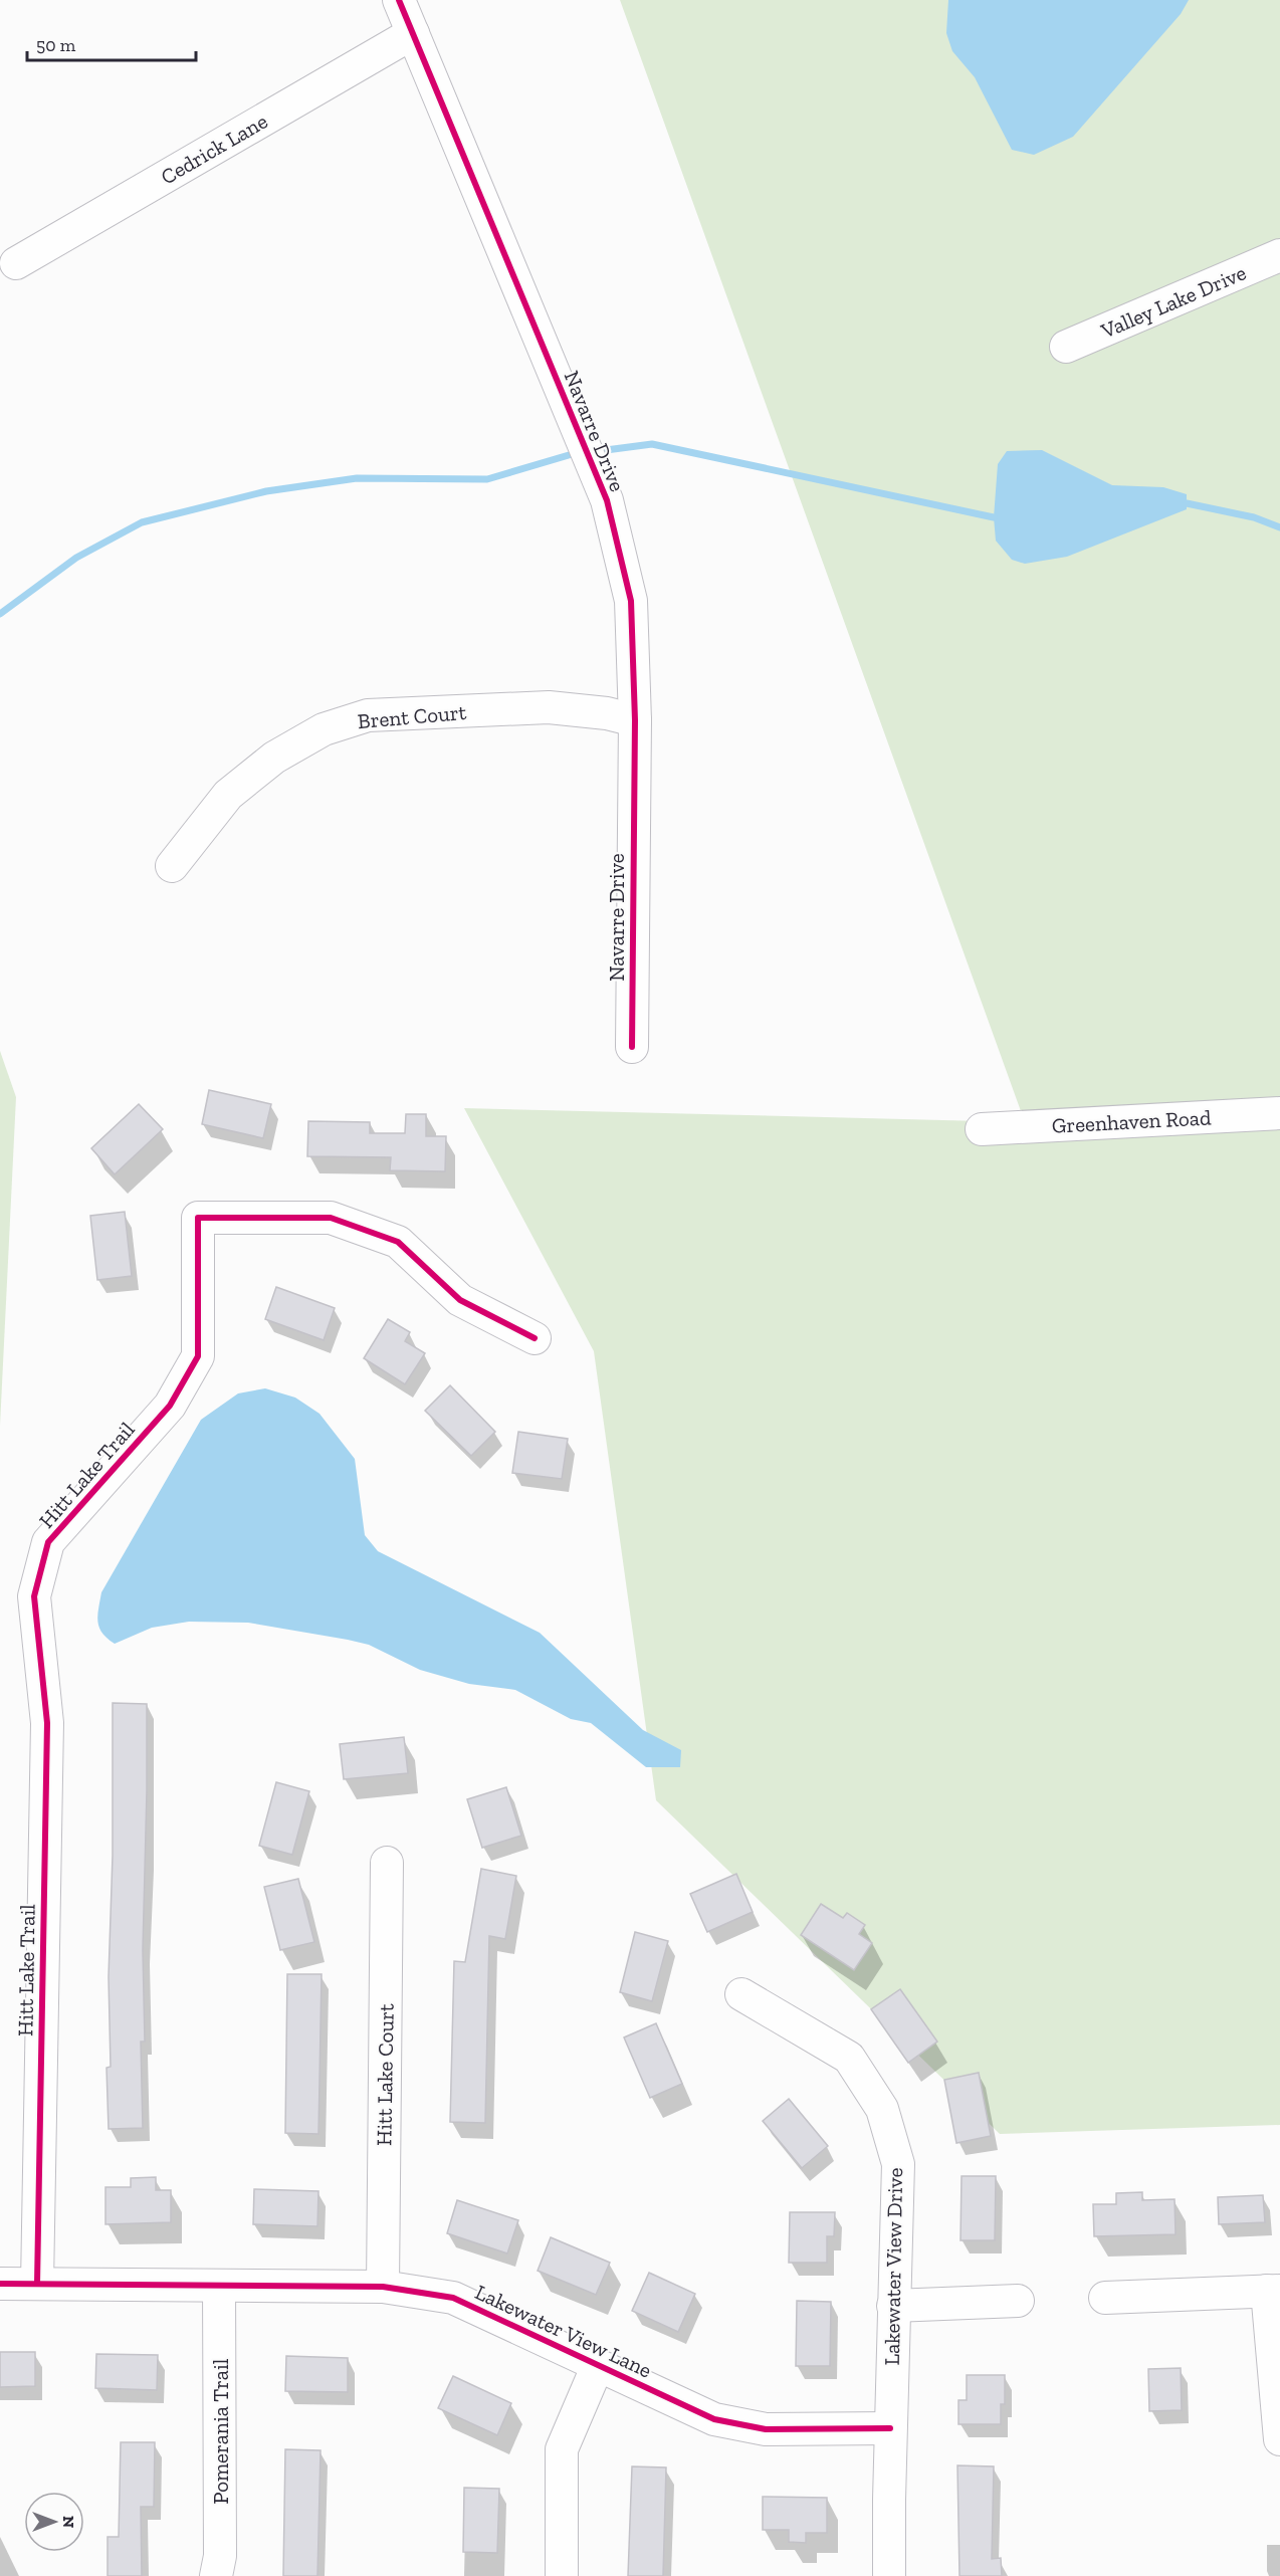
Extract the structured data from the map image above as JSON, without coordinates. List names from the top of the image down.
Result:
{
  "streets": {
    "street": [
      "Cedrick Lane",
      "Valley Lake Drive",
      "Navarre Drive",
      "Brent Court",
      "Greenhaven Road",
      "Hitt Lake Trail",
      "Hitt Lake Court",
      "Lakewater View Drive",
      "Lakewater View Lane",
      "Pomerania Trail"
    ]
  },
  "crossings": [
    ["Cedrick Lane", "Navarre Drive"],
    ["Navarre Drive", "Brent Court"],
    ["Hitt Lake Trail", "Lakewater View Lane"],
    ["Hitt Lake Court", "Lakewater View Lane"],
    ["Lakewater View Drive", "Lakewater View Lane"],
    ["Lakewater View Lane", "Pomerania Trail"]
  ],
  "scale_bar": "50 m",
  "north": "right"
}
